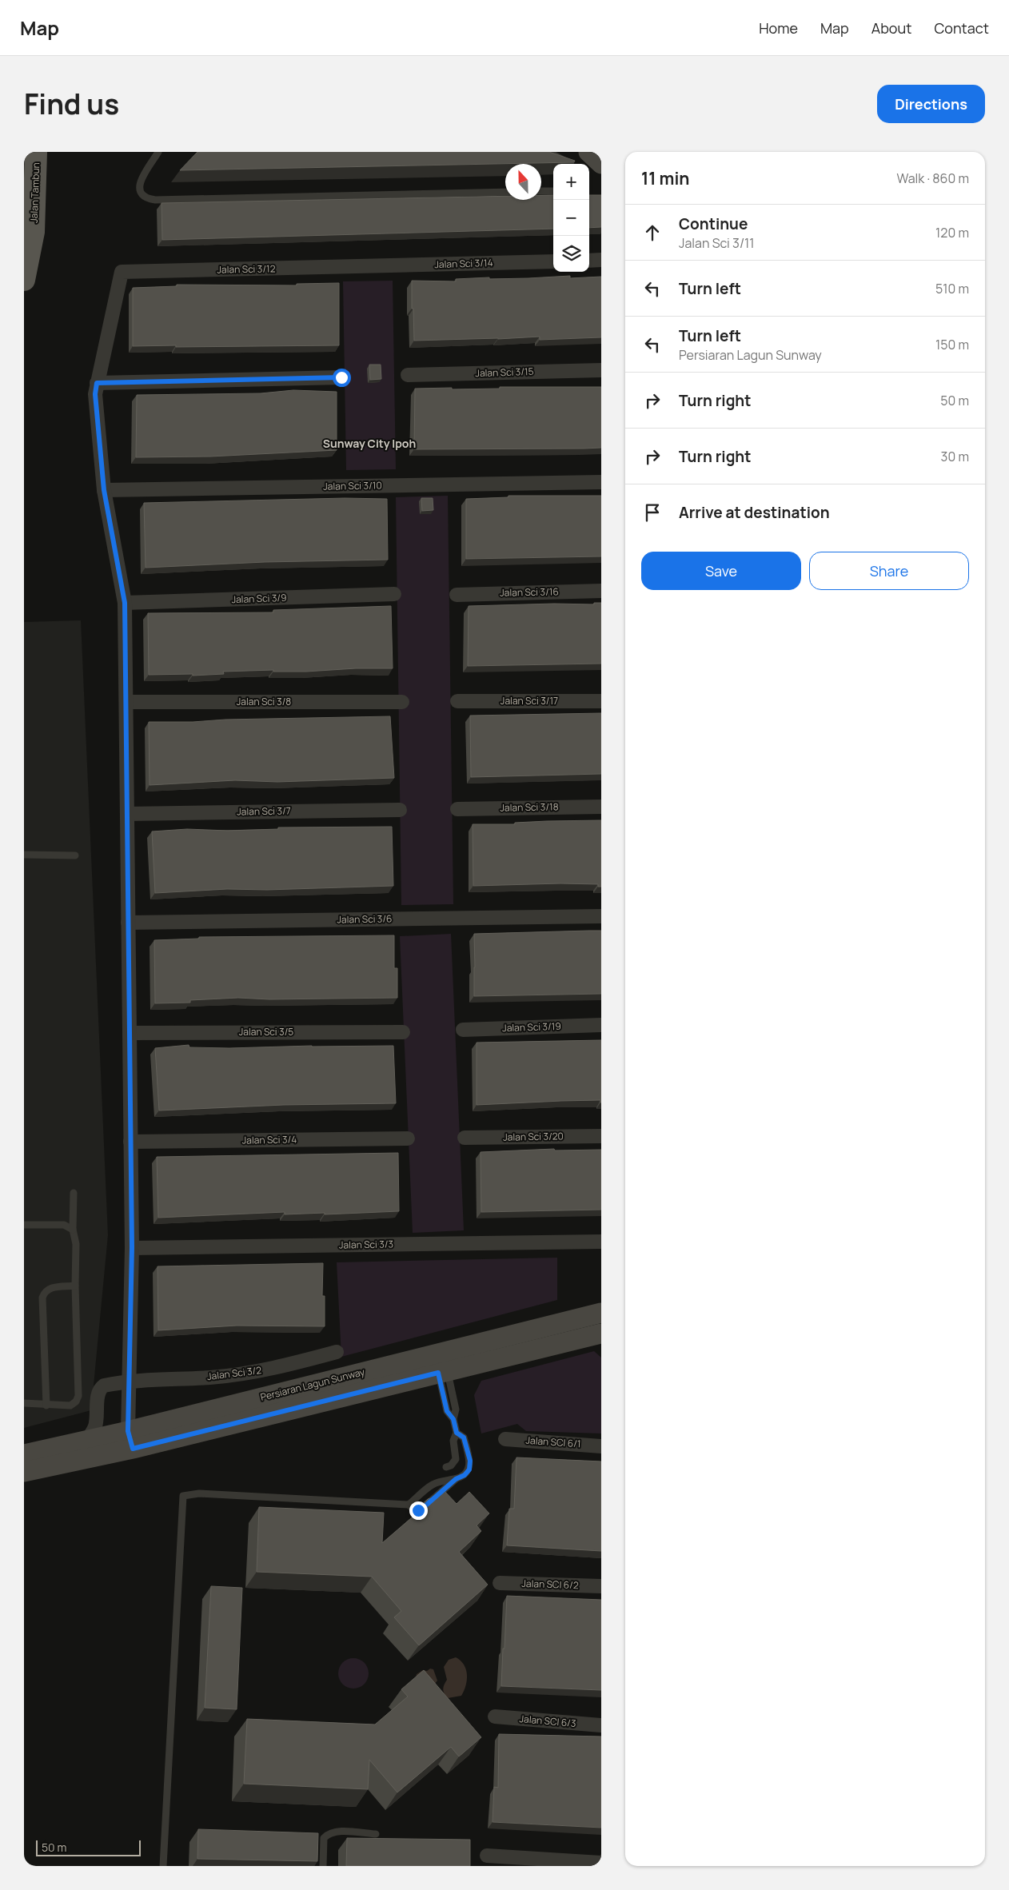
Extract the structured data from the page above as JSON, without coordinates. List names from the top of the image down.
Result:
{
  "streets": {
    "main road": ["Jalan Tambun", "Persiaran Lagun Sunway"],
    "street": [
      "Jalan Sci 3/14",
      "Jalan Sci 3/12",
      "Jalan Sci 3/15",
      "Jalan Sci 3/10",
      "Jalan Sci 3/16",
      "Jalan Sci 3/9",
      "Jalan Sci 3/17",
      "Jalan Sci 3/8",
      "Jalan Sci 3/18",
      "Jalan Sci 3/7",
      "Jalan Sci 3/6",
      "Jalan Sci 3/19",
      "Jalan Sci 3/5",
      "Jalan Sci 3/20",
      "Jalan Sci 3/4",
      "Jalan Sci 3/3",
      "Jalan Sci 3/2",
      "Jalan SCI 6/1",
      "Jalan SCI 6/2",
      "Jalan SCI 6/3"
    ]
  },
  "crossings": [
    ["Jalan Sci 3/14", "Jalan Sci 3/12"],
    ["Jalan Sci 3/2", "Persiaran Lagun Sunway"]
  ],
  "districts": ["Sunway City Ipoh"],
  "scale_bar": "50 m",
  "north": "top",
  "page": {
    "header": "Map",
    "nav": [
      "Home",
      "Map",
      "About",
      "Contact"
    ],
    "title": "Find us",
    "buttons": [
      "Directions",
      ["Save", "Share"]
    ],
    "heading": ["11 min", "Walk · 860 m"],
    "map_buttons": ["+", "−"],
    "list": [
      ["Continue", "Jalan Sci 3/11", "120 m"],
      ["Turn left", "510 m"],
      ["Turn left", "Persiaran Lagun Sunway", "150 m"],
      ["Turn right", "50 m"],
      ["Turn right", "30 m"],
      "Arrive at destination"
    ],
    "scale": "50 m"
  }
}
